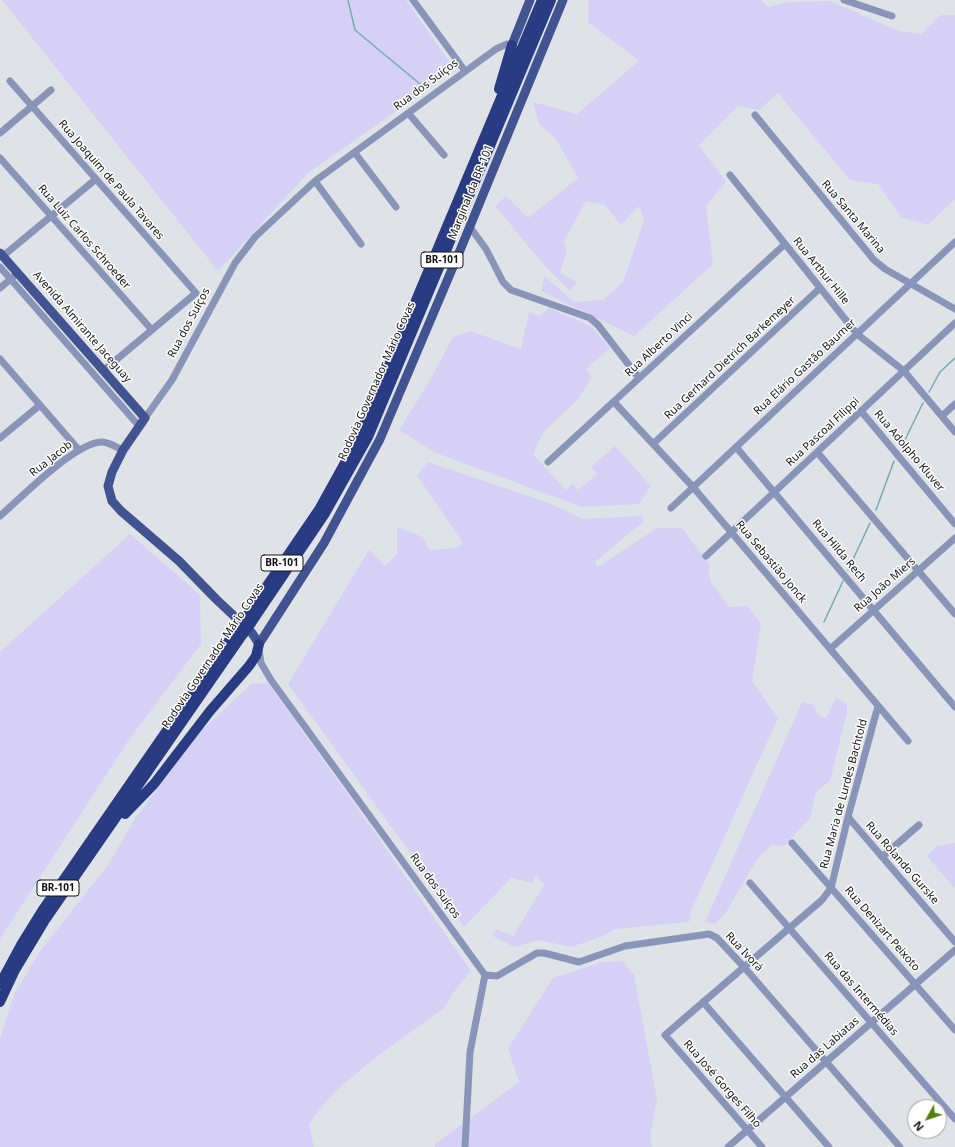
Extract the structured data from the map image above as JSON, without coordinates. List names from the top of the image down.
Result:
{
  "streets": {
    "highway": ["BR-101", "Rodovia Governador Mário Covas"],
    "main road": ["Rua dos Suíços", "Marginal da BR-101", "Avenida Almirante Jaceguay"],
    "street": [
      "Rua Joaquim de Paula Tavares",
      "Rua Santa Marina",
      "Rua Luiz Carlos Schroeder",
      "Rua Arthur Hille",
      "Rua Alberto Vinci",
      "Rua Gerhard Dietrich Barkemeyer",
      "Rua Elário Gastão Baumer",
      "Rua Pascoal Filippi",
      "Rua Adolpho Kluver",
      "Rua Jacob",
      "Rua Hilda Rech",
      "Rua Sebastião Jonck",
      "Rua João Miers",
      "Rua Maria de Lurdes Bachtold",
      "Rua Rolando Gurske",
      "Rua Denizart Peixoto",
      "Rua Ivorá",
      "Rua das Intermédias",
      "Rua das Labiatas",
      "Rua José Gorges Filho"
    ]
  },
  "crossings": [
    ["Rua dos Suíços", "Marginal da BR-101"],
    ["Rua dos Suíços", "Avenida Almirante Jaceguay"],
    ["Rua dos Suíços", "Rua Jacob"],
    ["Rua dos Suíços", "Rua Ivorá"],
    ["Rua Joaquim de Paula Tavares", "Rua Luiz Carlos Schroeder"],
    ["Rua Santa Marina", "Rua Elário Gastão Baumer"],
    ["Rua Arthur Hille", "Rua Alberto Vinci"],
    ["Rua Arthur Hille", "Rua Gerhard Dietrich Barkemeyer"],
    ["Rua Arthur Hille", "Rua Elário Gastão Baumer"],
    ["Rua Arthur Hille", "Rua Pascoal Filippi"],
    ["Rua Alberto Vinci", "Rua Sebastião Jonck"],
    ["Rua Gerhard Dietrich Barkemeyer", "Rua Sebastião Jonck"],
    ["Rua Elário Gastão Baumer", "Rua Hilda Rech"],
    ["Rua Elário Gastão Baumer", "Rua Sebastião Jonck"],
    ["Rua Pascoal Filippi", "Rua Adolpho Kluver"],
    ["Rua Pascoal Filippi", "Rua Hilda Rech"],
    ["Rua Pascoal Filippi", "Rua Sebastião Jonck"],
    ["Rua Hilda Rech", "Rua João Miers"],
    ["Rua Sebastião Jonck", "Rua João Miers"],
    ["Rua Sebastião Jonck", "Rua Maria de Lurdes Bachtold"],
    ["Rua Maria de Lurdes Bachtold", "Rua Rolando Gurske"],
    ["Rua Maria de Lurdes Bachtold", "Rua Denizart Peixoto"],
    ["Rua Denizart Peixoto", "Rua das Labiatas"],
    ["Rua Ivorá", "Rua das Labiatas"],
    ["Rua das Intermédias", "Rua das Labiatas"],
    ["Rua das Labiatas", "Rua José Gorges Filho"]
  ],
  "north": "bottom left"
}
